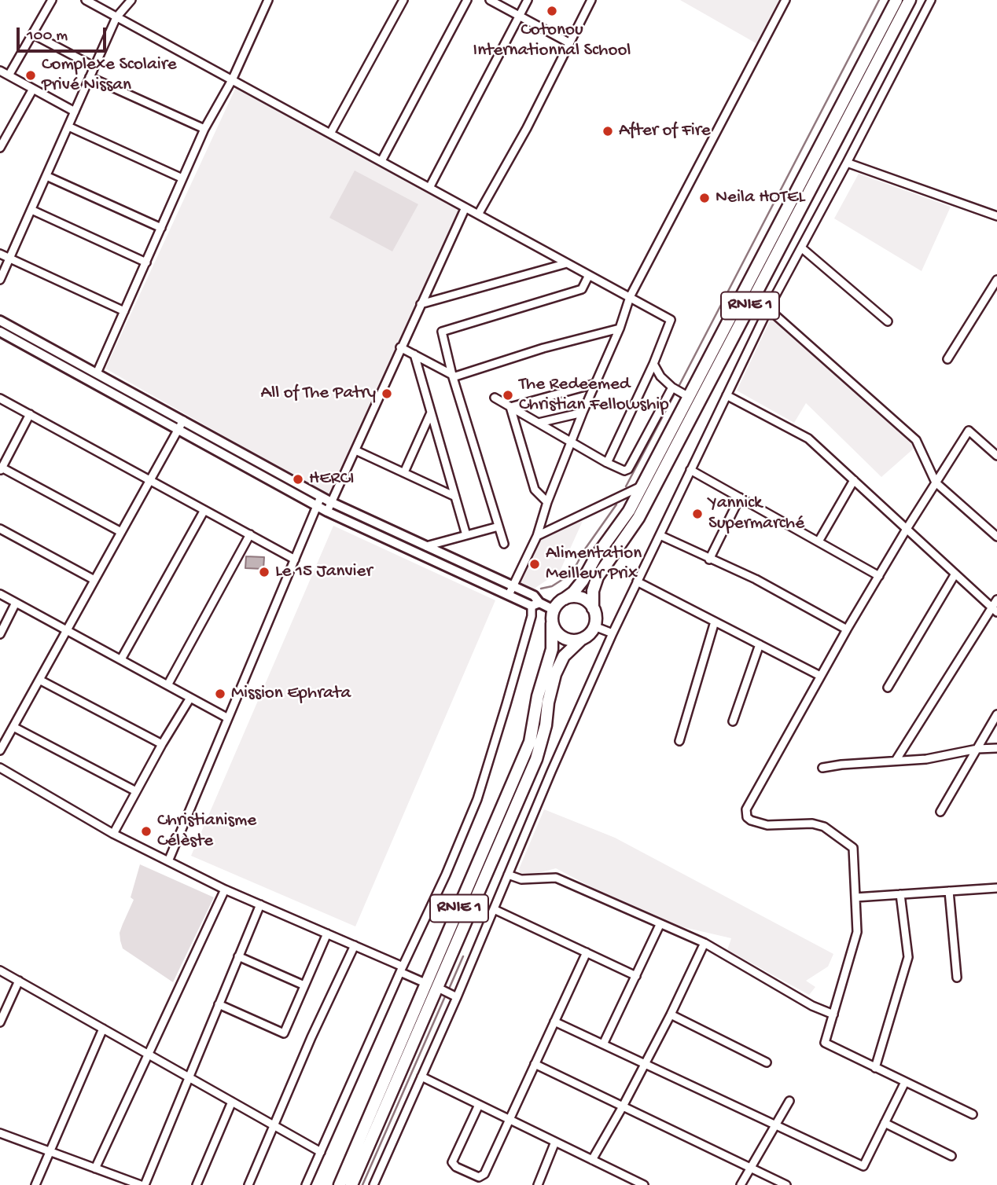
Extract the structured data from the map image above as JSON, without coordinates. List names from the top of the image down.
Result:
{
  "streets": {
    "highway": ["RNIE 1"]
  },
  "places": [
    "Cotonou Internationnal School",
    "Complexe Scolaire Privé Nissan",
    "After of Fire",
    "Neila HOTEL",
    "All of The Patry",
    "The Redeemed Christian Fellowship",
    "HERCI",
    "Yannick Supermarché",
    "Alimentation Meilleur Prix",
    "Le 15 Janvier",
    "Mission Ephrata",
    "Christianisme Célèste"
  ],
  "scale_bar": "100 m"
}
